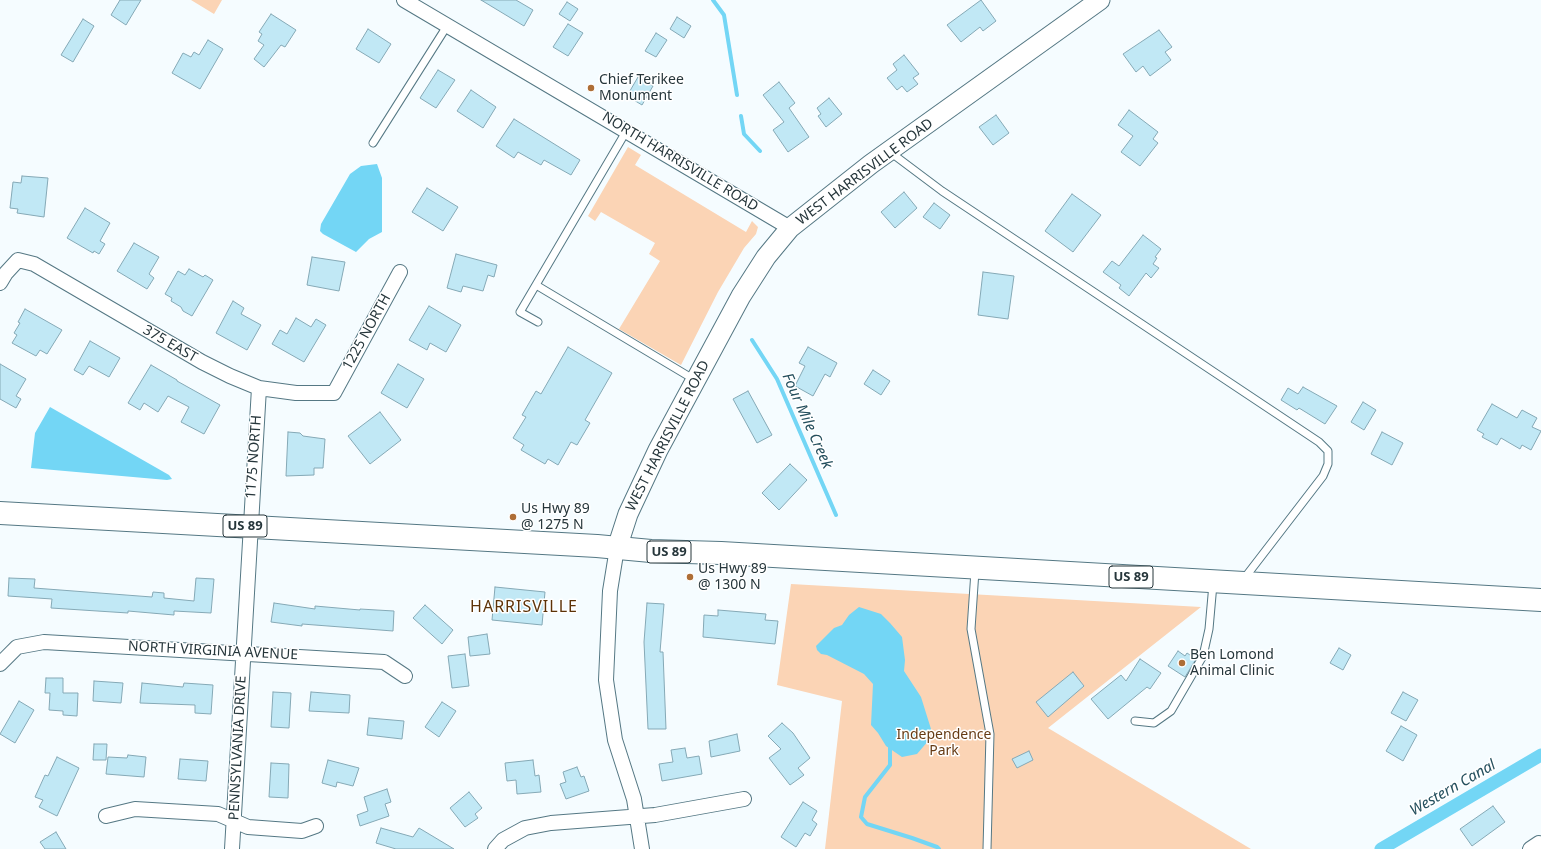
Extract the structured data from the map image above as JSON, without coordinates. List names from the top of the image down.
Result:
{
  "streets": {
    "main road": ["WEST HARRISVILLE ROAD", "US 89"],
    "street": [
      "NORTH HARRISVILLE ROAD",
      "1225 NORTH",
      "375 EAST",
      "1175 NORTH",
      "NORTH VIRGINIA AVENUE",
      "PENNSYLVANIA DRIVE"
    ]
  },
  "crossings": [
    ["NORTH HARRISVILLE ROAD", "WEST HARRISVILLE ROAD"],
    ["WEST HARRISVILLE ROAD", "US 89"],
    ["1225 NORTH", "375 EAST"],
    ["375 EAST", "1175 NORTH"],
    ["1175 NORTH", "US 89"],
    ["1175 NORTH", "PENNSYLVANIA DRIVE"],
    ["US 89", "PENNSYLVANIA DRIVE"],
    ["NORTH VIRGINIA AVENUE", "PENNSYLVANIA DRIVE"]
  ],
  "districts": ["HARRISVILLE"],
  "water": ["Four Mile Creek", "Western Canal"],
  "parks": ["Independence Park"],
  "places": [
    "Chief Terikee Monument",
    "Us Hwy 89 @ 1275 N",
    "Us Hwy 89 @ 1300 N",
    "Ben Lomond Animal Clinic"
  ]
}
